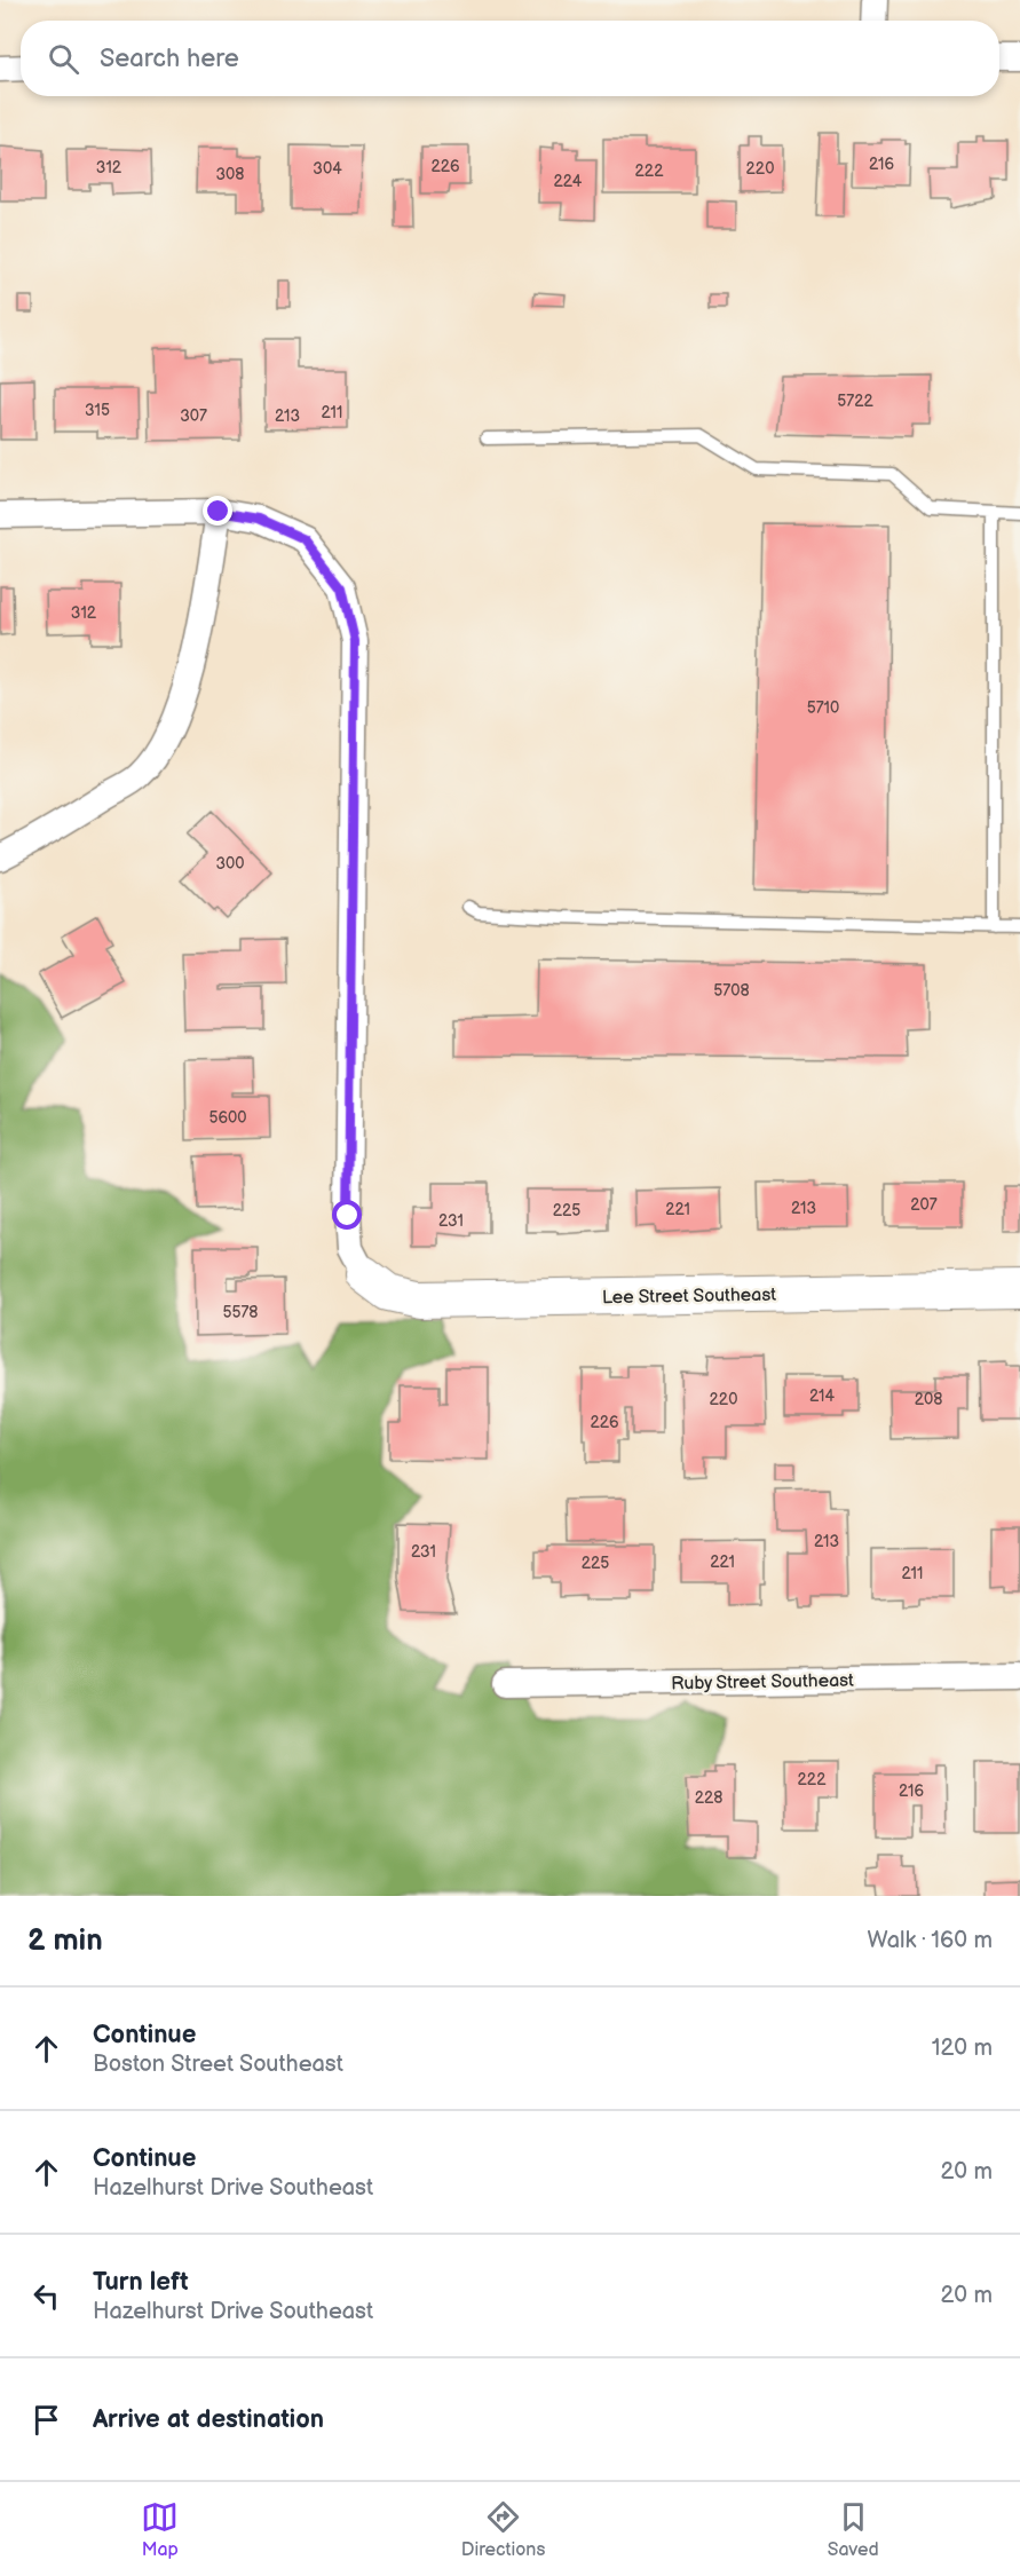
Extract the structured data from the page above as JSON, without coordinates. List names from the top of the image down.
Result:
{
  "streets": {
    "street": ["Lee Street Southeast", "Ruby Street Southeast"]
  },
  "house_numbers": [
    "216",
    "226",
    "312",
    "304",
    "220",
    "222",
    "308",
    "224",
    "5722",
    "315",
    "211",
    "307",
    "213",
    "312",
    "5710",
    "300",
    "5708",
    "5600",
    "207",
    "213",
    "221",
    "225",
    "231",
    "5578",
    "214",
    "220",
    "208",
    "226",
    "213",
    "231",
    "221",
    "225",
    "211",
    "222",
    "216",
    "228"
  ],
  "page": {
    "search": "Search here",
    "heading": ["2 min", "Walk · 160 m"],
    "list": [
      ["Continue", "Boston Street Southeast", "120 m"],
      ["Continue", "Hazelhurst Drive Southeast", "20 m"],
      ["Turn left", "Hazelhurst Drive Southeast", "20 m"],
      "Arrive at destination"
    ],
    "nav": ["Map", "Directions", "Saved"]
  }
}
